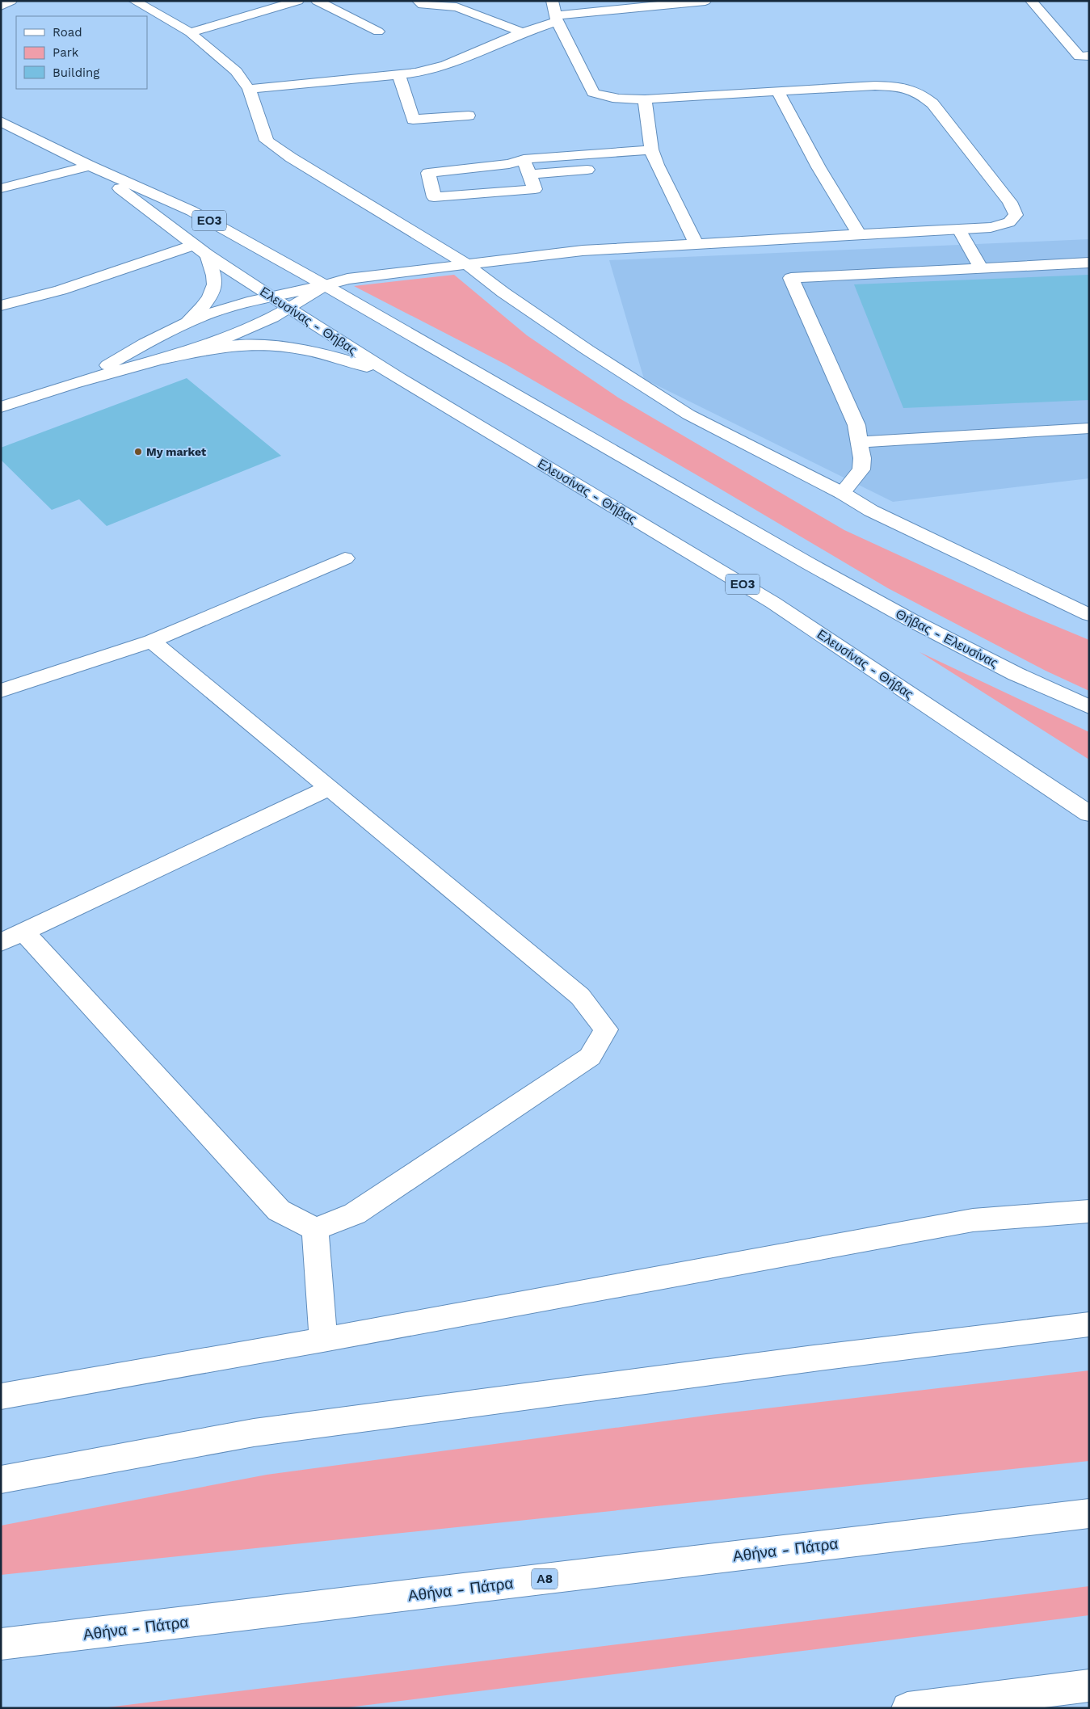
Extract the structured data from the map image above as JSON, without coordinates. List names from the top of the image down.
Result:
{
  "streets": {
    "main road": [
      "ΕΟ3",
      "Ελευσίνας - Θήβας",
      "Θήβας - Ελευσίνας",
      "Αθήνα - Πάτρα",
      "Α8"
    ]
  },
  "crossings": [
    ["Ελευσίνας - Θήβας", "Θήβας - Ελευσίνας"]
  ],
  "places": ["My market"],
  "legend": ["Road", "Park", "Building"]
}
